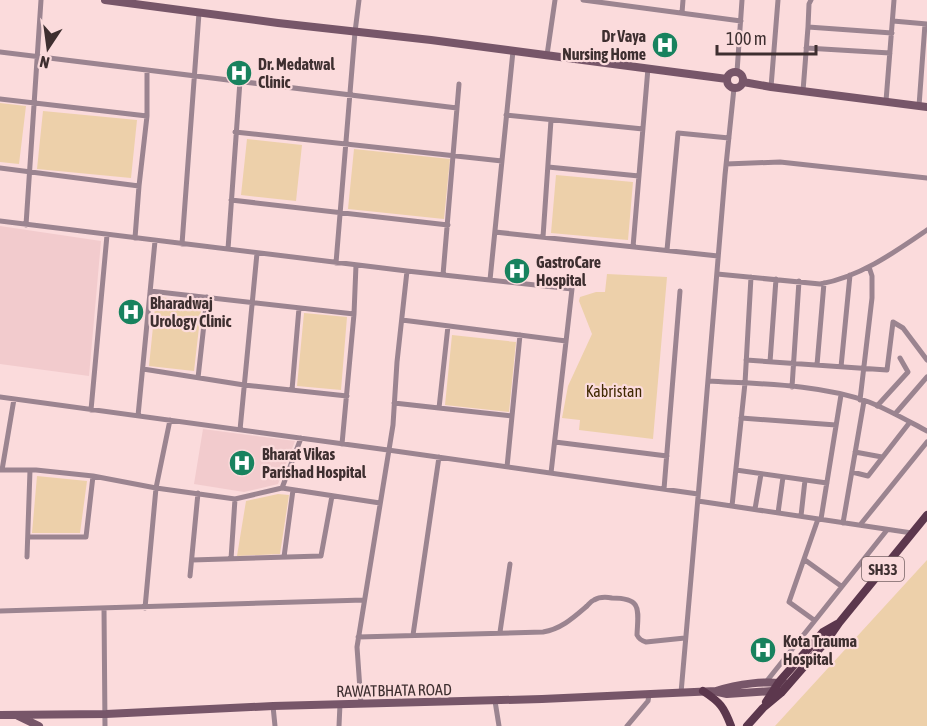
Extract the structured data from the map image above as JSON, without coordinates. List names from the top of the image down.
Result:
{
  "streets": {
    "main road": ["SH33"],
    "street": ["RAWATBHATA ROAD"]
  },
  "crossings": [
    ["SH33", "RAWATBHATA ROAD"]
  ],
  "parks": ["Kabristan"],
  "places": {
    "hospital": [
      "Dr Vaya Nursing Home",
      "Dr. Medatwal Clinic",
      "GastroCare Hospital",
      "Bharadwaj Urology Clinic",
      "Bharat Vikas Parishad Hospital",
      "Kota Trauma Hospital"
    ]
  },
  "scale_bar": "100 m",
  "north": "bottom"
}
